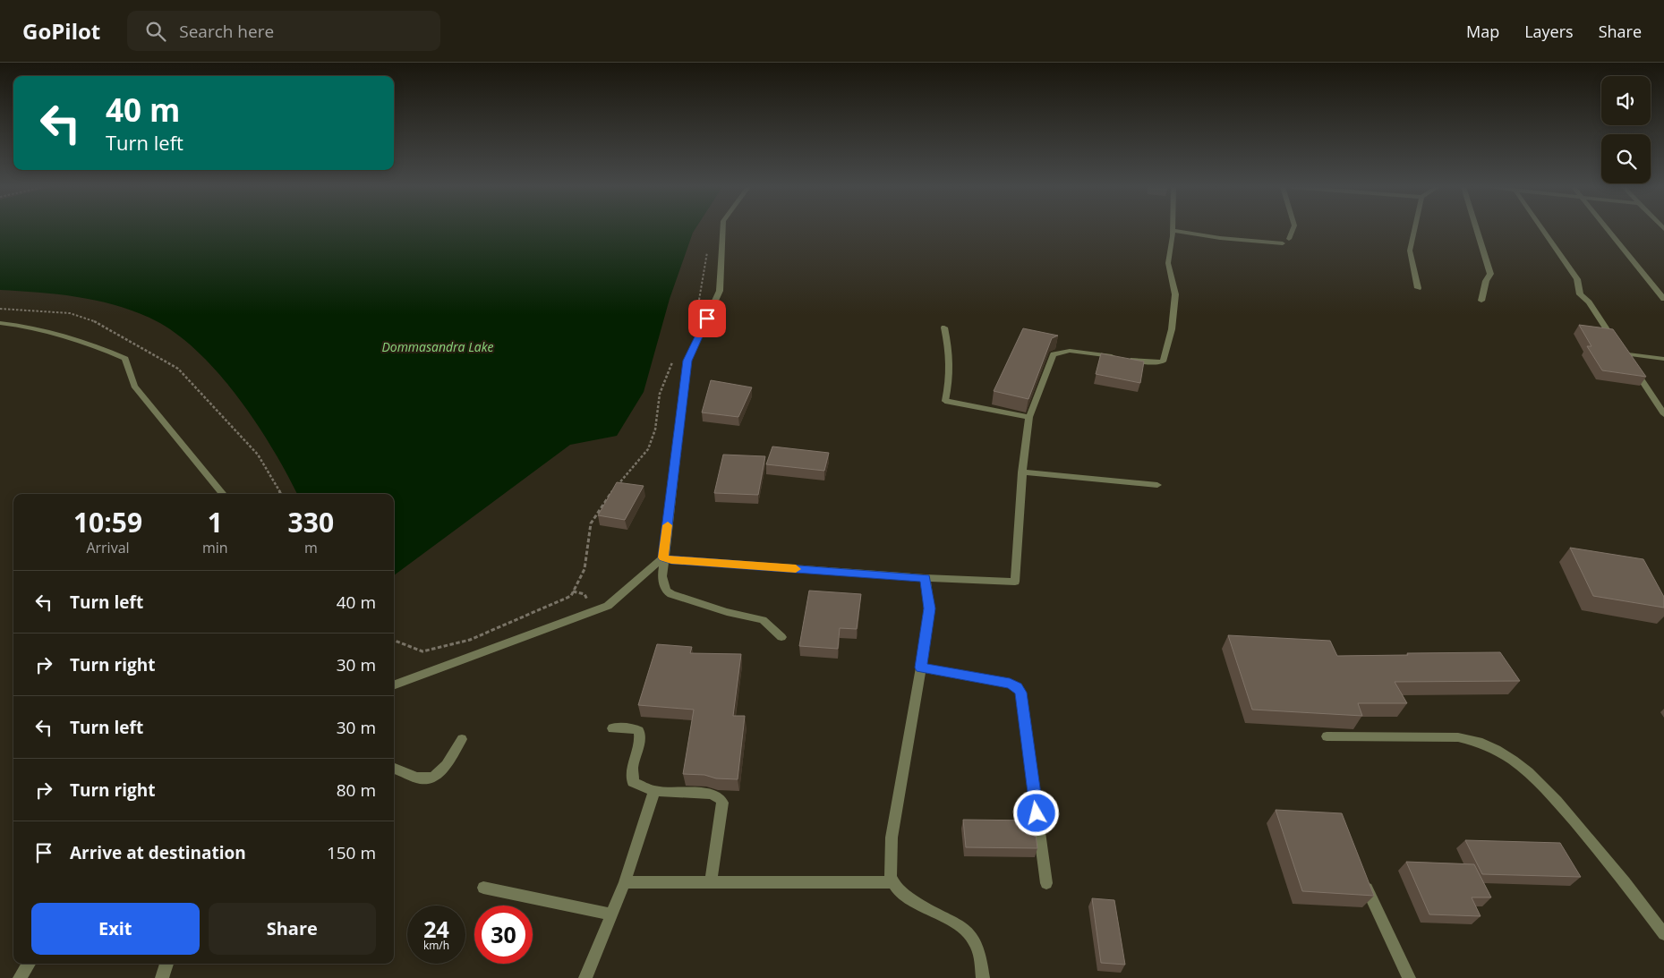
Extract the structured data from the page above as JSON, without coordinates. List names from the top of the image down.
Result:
{
  "water": ["Dommasandra Lake"],
  "page": {
    "header": "GoPilot",
    "search": "Search here",
    "nav": ["Map", "Layers", "Share"],
    "turn": ["40 m", "Turn left"],
    "eta": [
      "10:59",
      "Arrival",
      "1",
      "min",
      "330",
      "m"
    ],
    "list": [
      {
        "name": "Turn left",
        "value": "40 m"
      },
      {
        "name": "Turn right",
        "value": "30 m"
      },
      {
        "name": "Turn left",
        "value": "30 m"
      },
      {
        "name": "Turn right",
        "value": "80 m"
      },
      {
        "name": "Arrive at destination",
        "value": "150 m"
      }
    ],
    "buttons": ["Exit", "Share"],
    "speed": "24 km/h",
    "limit": "30"
  }
}
